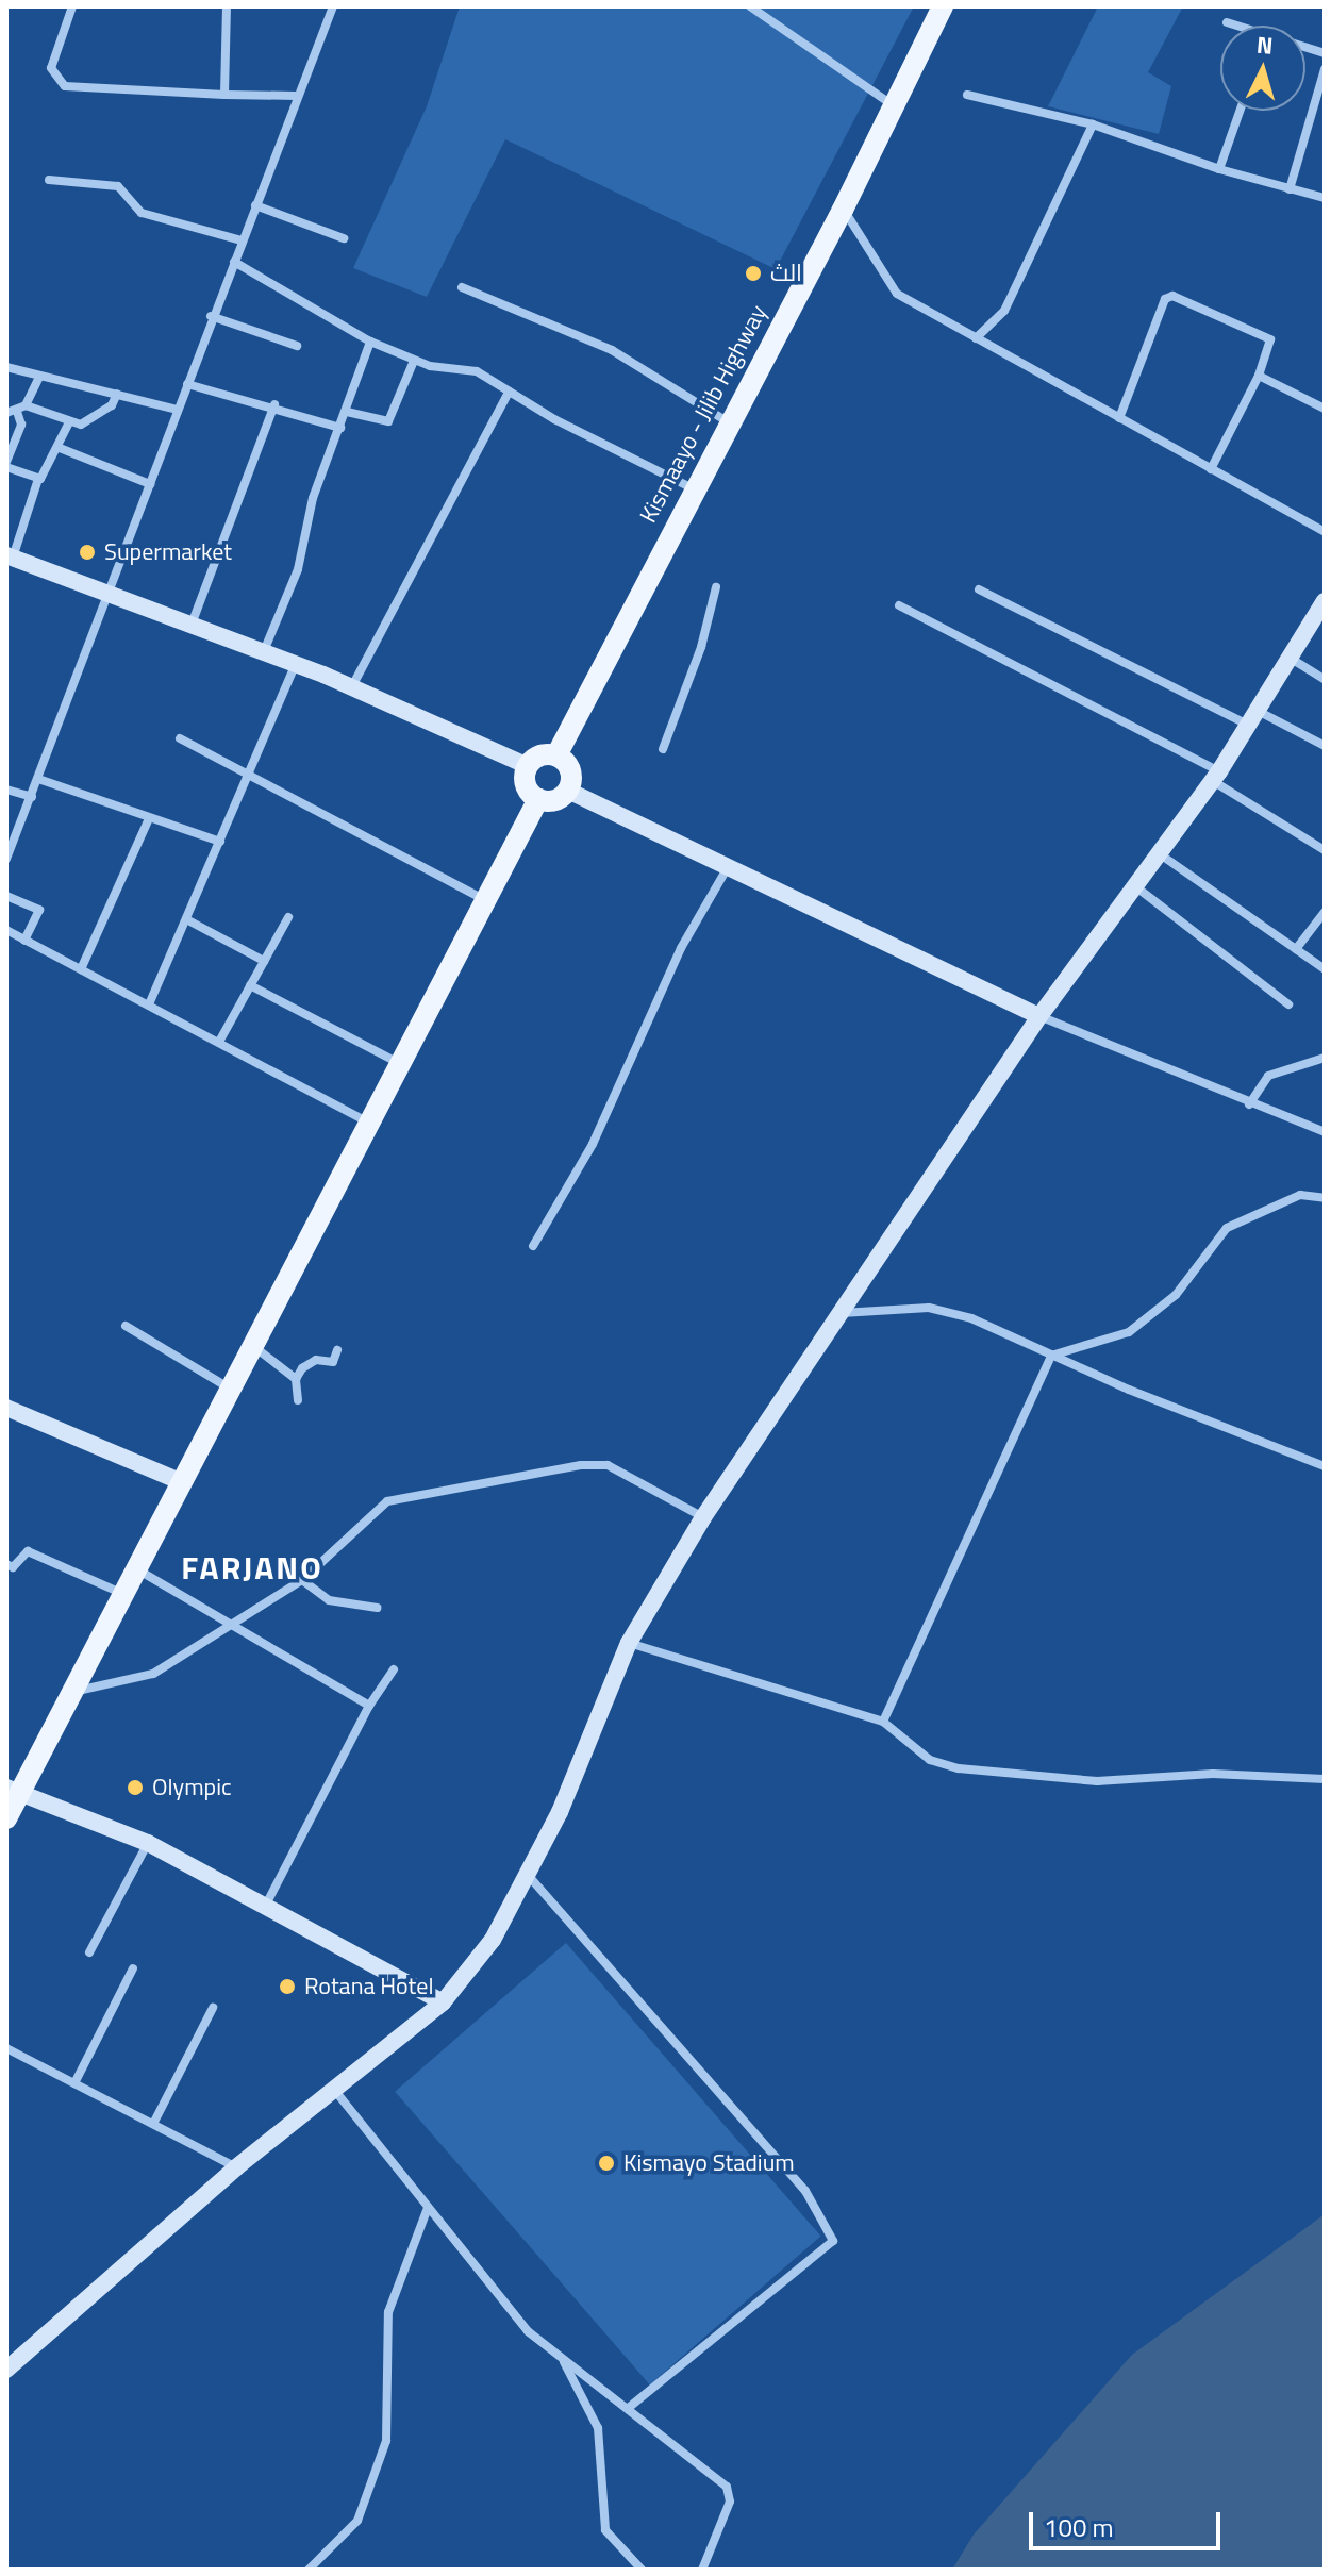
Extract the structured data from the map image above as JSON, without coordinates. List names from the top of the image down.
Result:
{
  "streets": {
    "main road": ["Kismaayo - Jilib Highway"]
  },
  "districts": ["FARJANO"],
  "places": [
    "الث",
    "Supermarket",
    "Olympic",
    "Rotana Hotel",
    "Kismayo Stadium"
  ],
  "scale_bar": "100 m",
  "north": "top"
}
